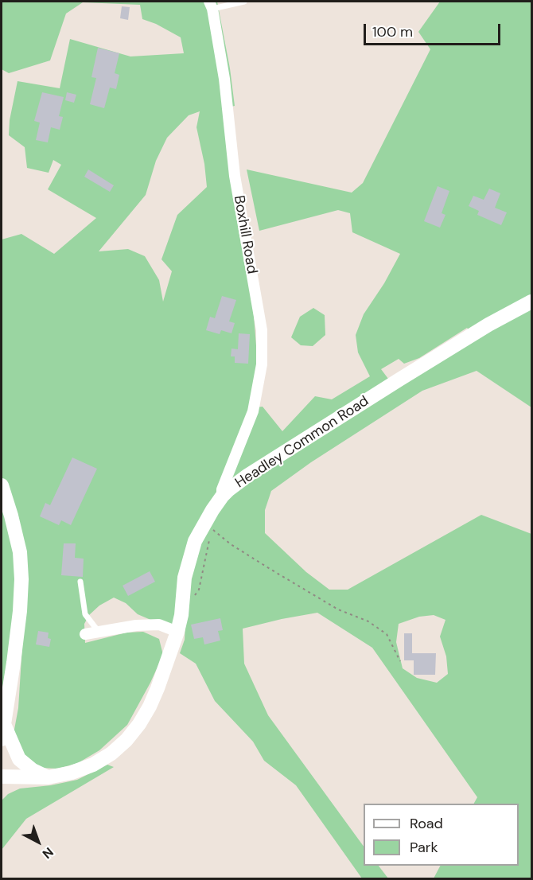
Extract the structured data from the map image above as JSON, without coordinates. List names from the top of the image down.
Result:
{
  "streets": {
    "main road": ["Headley Common Road"],
    "street": ["Boxhill Road"]
  },
  "crossings": [
    ["Boxhill Road", "Headley Common Road"]
  ],
  "legend": ["Road", "Park"],
  "scale_bar": "100 m",
  "north": "bottom right"
}
